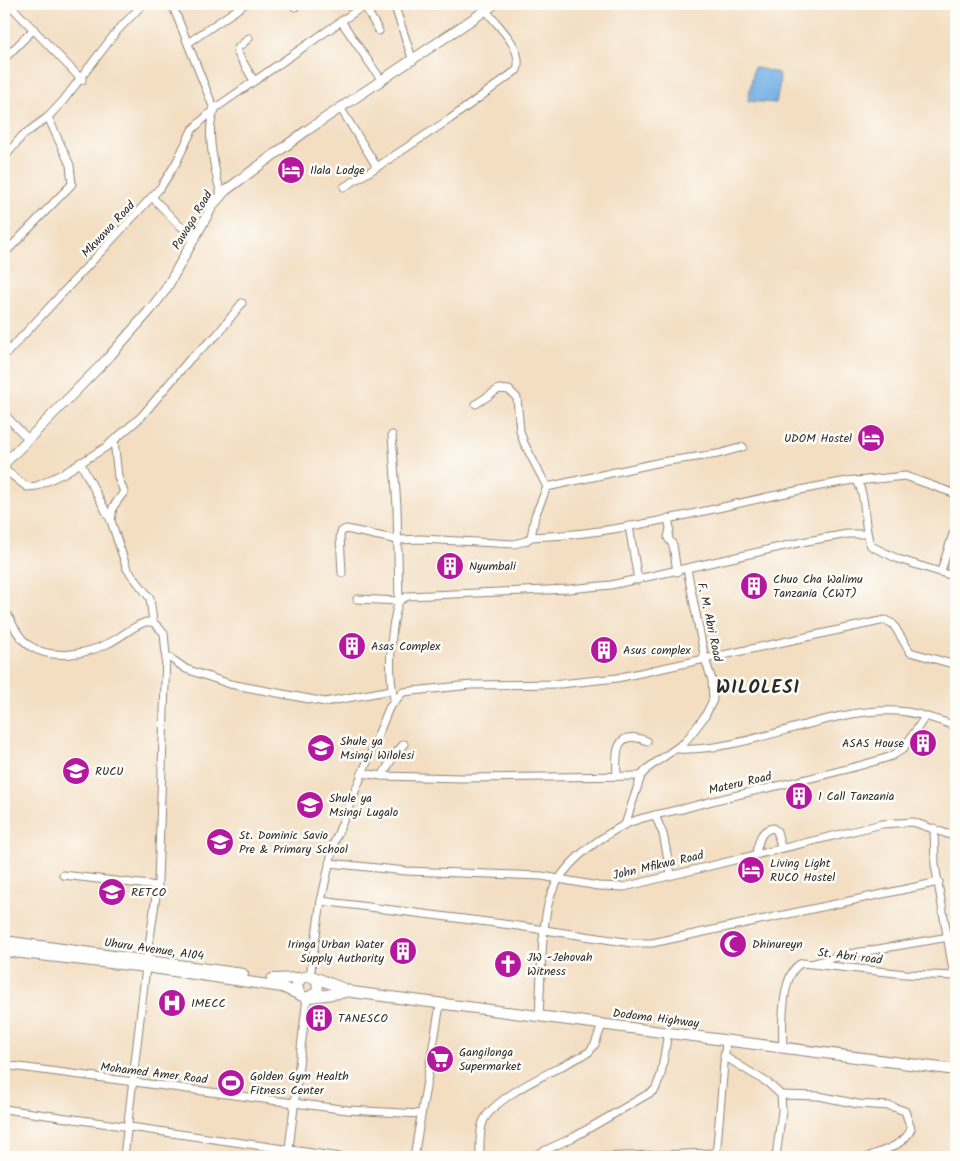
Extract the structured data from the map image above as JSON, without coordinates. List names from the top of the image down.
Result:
{
  "streets": {
    "highway": ["Uhuru Avenue, A104", "Dodoma Highway"],
    "main road": ["Pawaga Road"],
    "street": [
      "Mkwawa Road",
      "F. M. Abri Road",
      "Materu Road",
      "John Mfikwa Road",
      "St. Abri road",
      "Mohamed Amer Road"
    ]
  },
  "crossings": [
    ["Materu Road", "John Mfikwa Road"],
    ["St. Abri road", "Dodoma Highway"]
  ],
  "districts": ["WILOLESI"],
  "places": {
    "hotel": ["Ilala Lodge", "UDOM Hostel", "Living Light RUCO Hostel"],
    "building": [
      "Nyumbali",
      "Chuo Cha Walimu Tanzania (CWT)",
      "Asas Complex",
      "Asus complex",
      "ASAS House",
      "1 Call Tanzania",
      "Iringa Urban Water Supply Authority",
      "TANESCO"
    ],
    "school or university": [
      "Shule ya Msingi Wilolesi",
      "RUCU",
      "Shule ya Msingi Lugalo",
      "St. Dominic Savio Pre & Primary School",
      "RETCO"
    ],
    "mosque": ["Dhinureyn"],
    "church": ["JW -Jehovah Witness"],
    "hospital": ["IMECC"],
    "supermarket": ["Gangilonga Supermarket"],
    "sports": ["Golden Gym Health Fitness Center"]
  }
}
